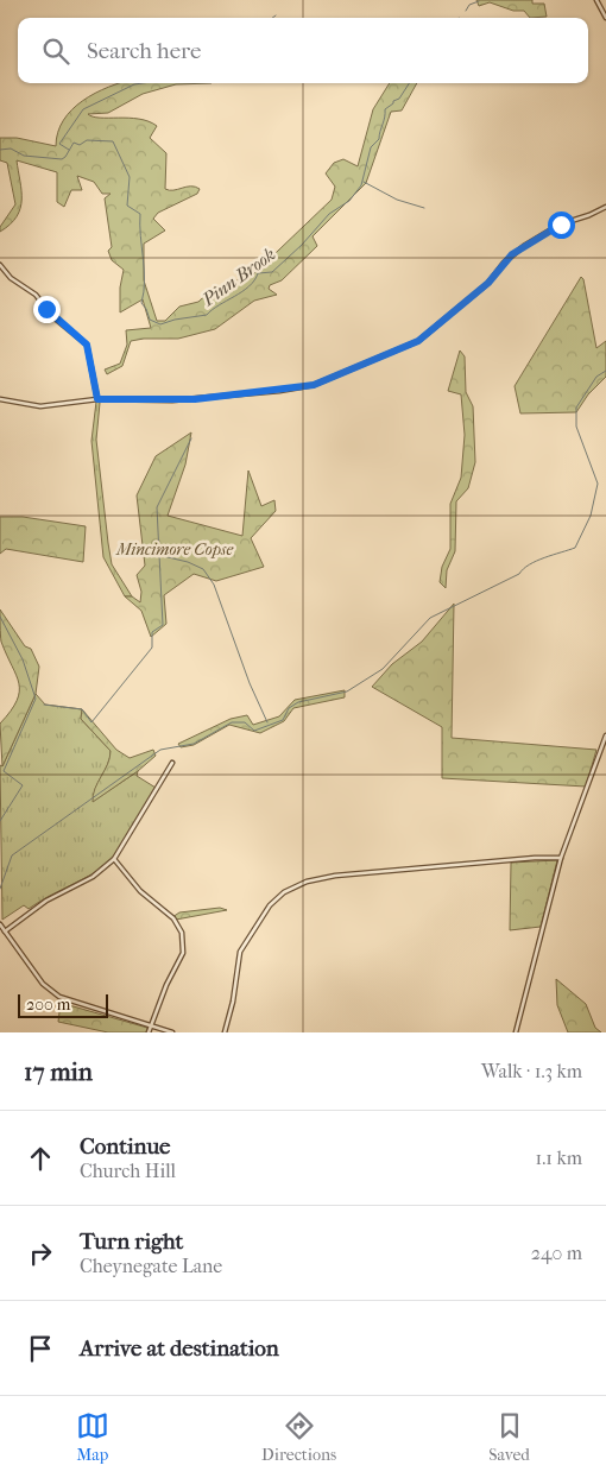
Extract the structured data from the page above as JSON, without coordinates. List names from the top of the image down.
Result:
{
  "water": ["Pinn Brook"],
  "parks": ["Mincimore Copse"],
  "scale_bar": "200 m",
  "page": {
    "search": "Search here",
    "scale": "200 m",
    "heading": ["17 min", "Walk · 1.3 km"],
    "list": [
      ["Continue", "Church Hill", "1.1 km"],
      ["Turn right", "Cheynegate Lane", "240 m"],
      "Arrive at destination"
    ],
    "nav": ["Map", "Directions", "Saved"]
  }
}
